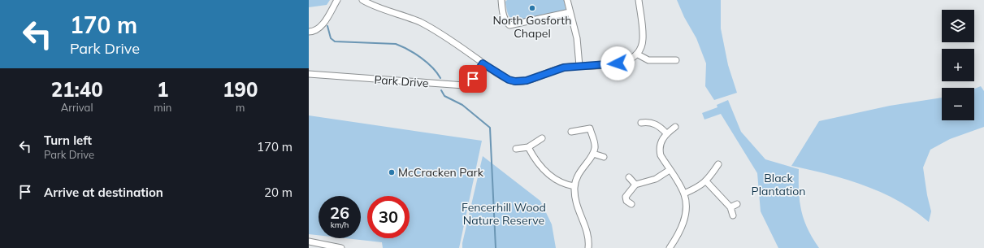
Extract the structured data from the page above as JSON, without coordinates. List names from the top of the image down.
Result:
{
  "streets": {
    "street": ["Park Drive"]
  },
  "parks": ["Black Plantation", "Fencerhill Wood Nature Reserve"],
  "places": ["North Gosforth Chapel", "McCracken Park"],
  "page": {
    "turn": ["170 m", "Park Drive"],
    "map_buttons": ["+", "−"],
    "eta": [
      "21:40",
      "Arrival",
      "1",
      "min",
      "190",
      "m"
    ],
    "list": [
      {
        "name": "Turn left",
        "note": "Park Drive",
        "value": "170 m"
      },
      {
        "name": "Arrive at destination",
        "value": "20 m"
      }
    ],
    "speed": "26 km/h",
    "limit": "30"
  }
}
